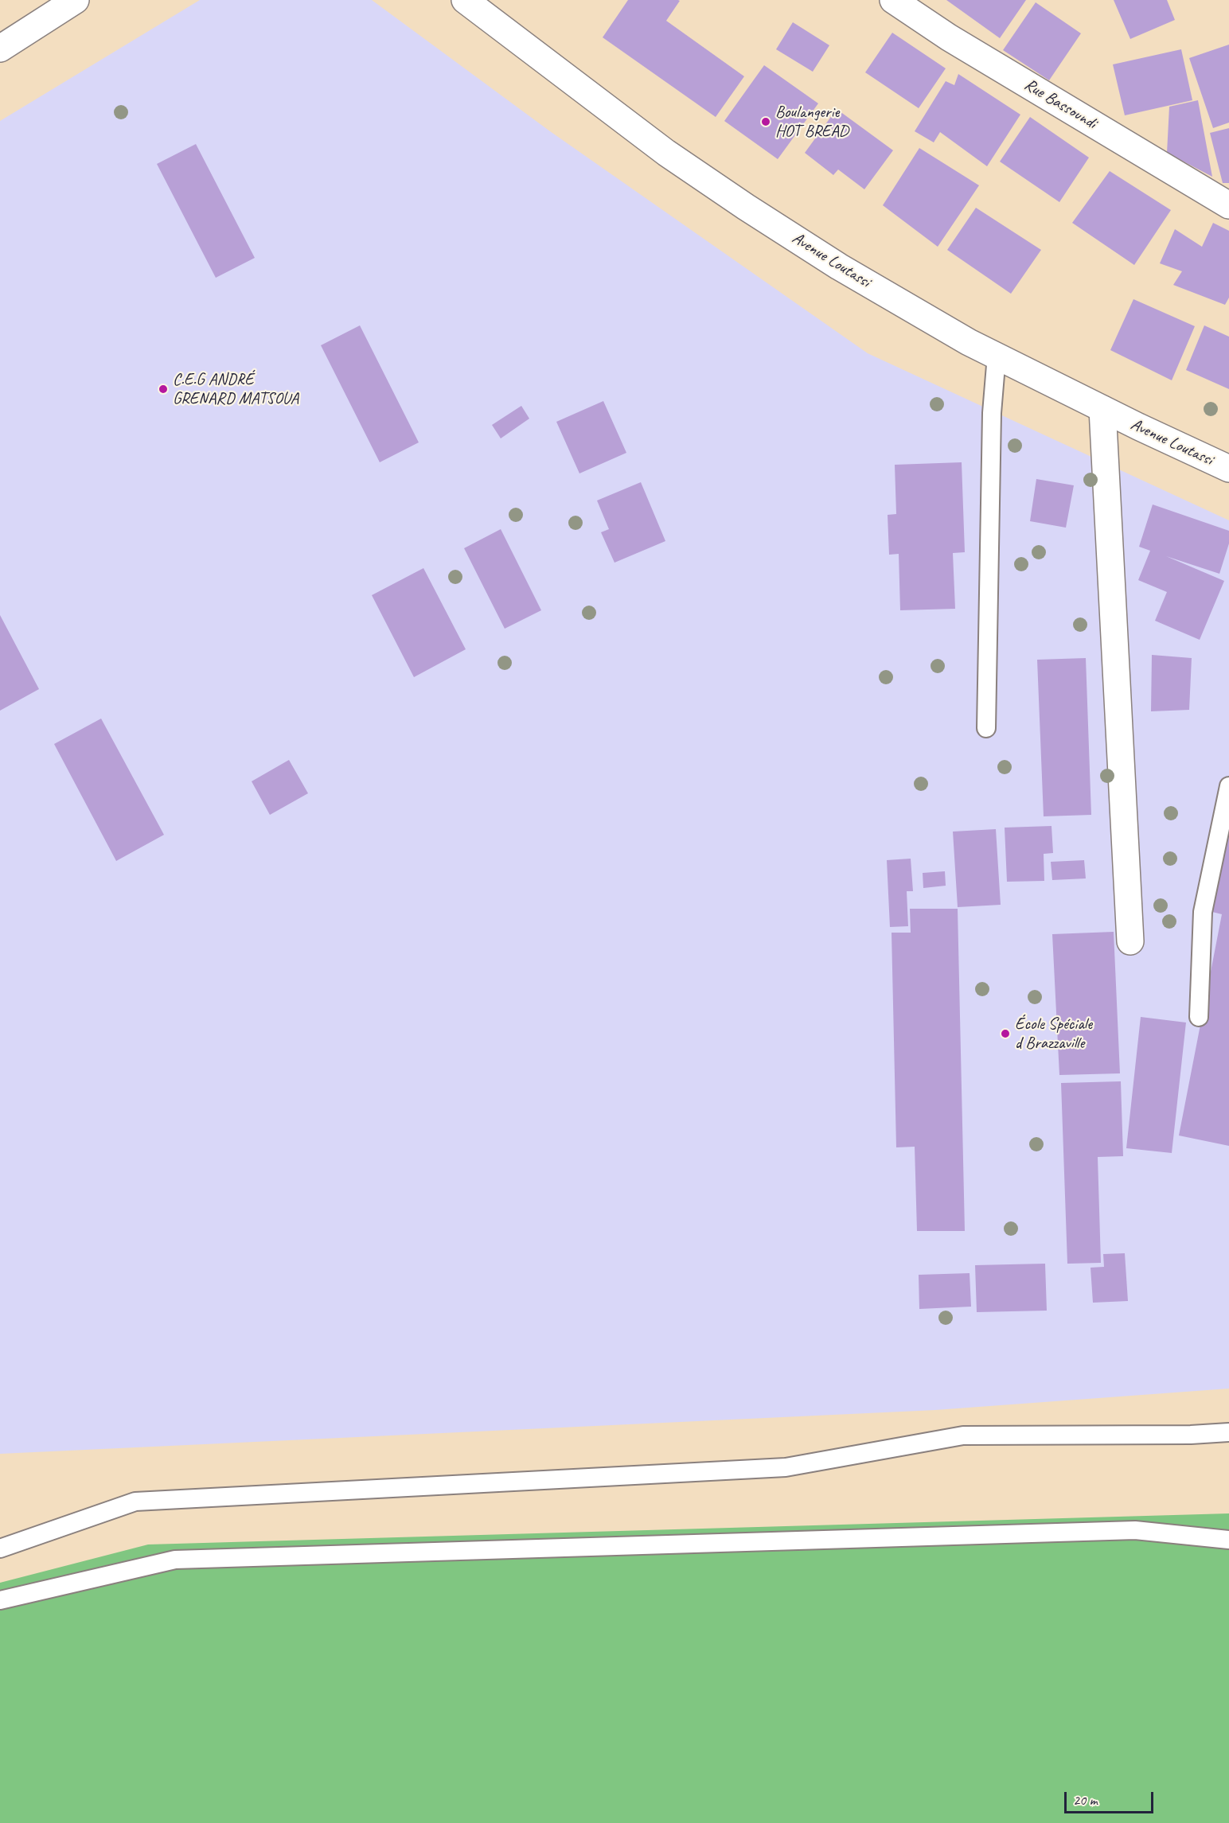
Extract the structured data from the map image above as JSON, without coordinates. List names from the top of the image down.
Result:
{
  "streets": {
    "main road": ["Rue Bassoundi", "Avenue Loutassi"]
  },
  "places": ["Boulangerie HOT BREAD", "C.E.G ANDRÉ GRENARD MATSOUA", "École Spéciale d Brazzaville"],
  "scale_bar": "20 m"
}
